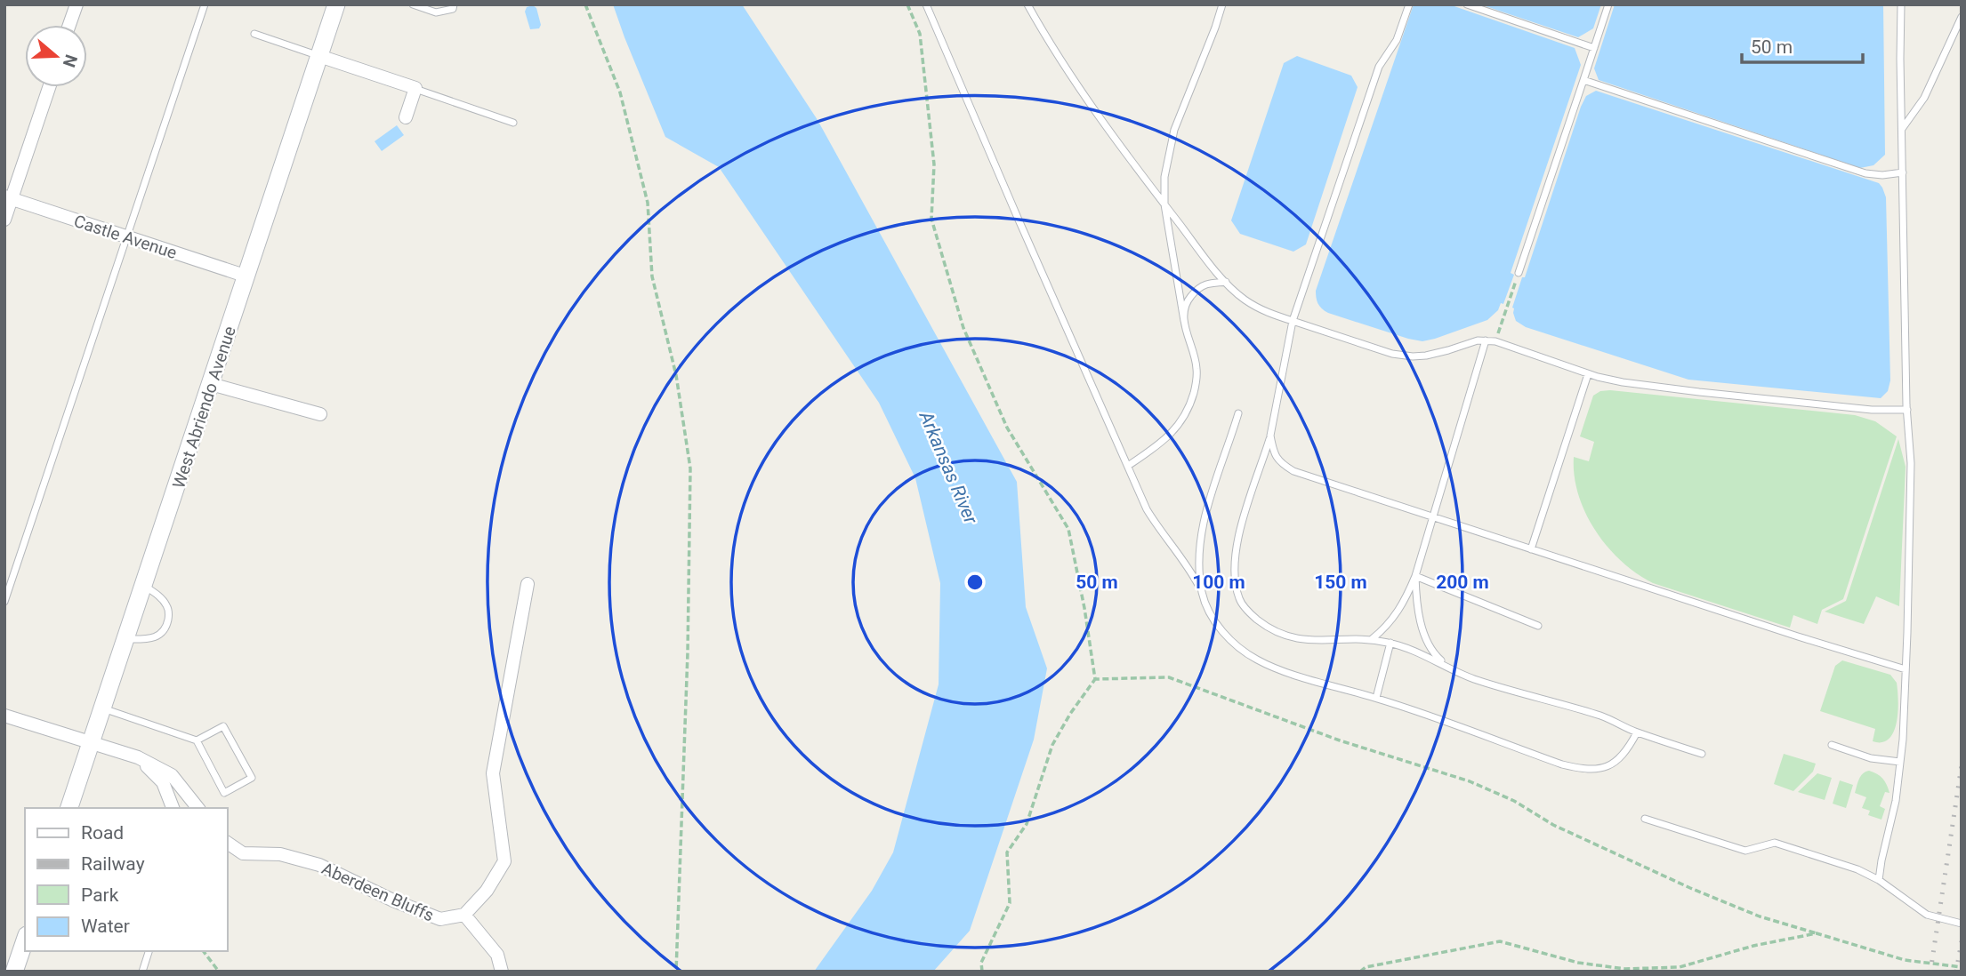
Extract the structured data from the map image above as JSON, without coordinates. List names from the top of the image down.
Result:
{
  "streets": {
    "street": ["Castle Avenue", "West Abriendo Avenue", "Aberdeen Bluffs"]
  },
  "crossings": [
    ["Castle Avenue", "West Abriendo Avenue"]
  ],
  "water": ["Arkansas River"],
  "legend": [
    "Road",
    "Railway",
    "Park",
    "Water"
  ],
  "scale_bar": "50 m",
  "north": "right",
  "rings": [
    "50 m",
    "100 m",
    "150 m",
    "200 m"
  ]
}
